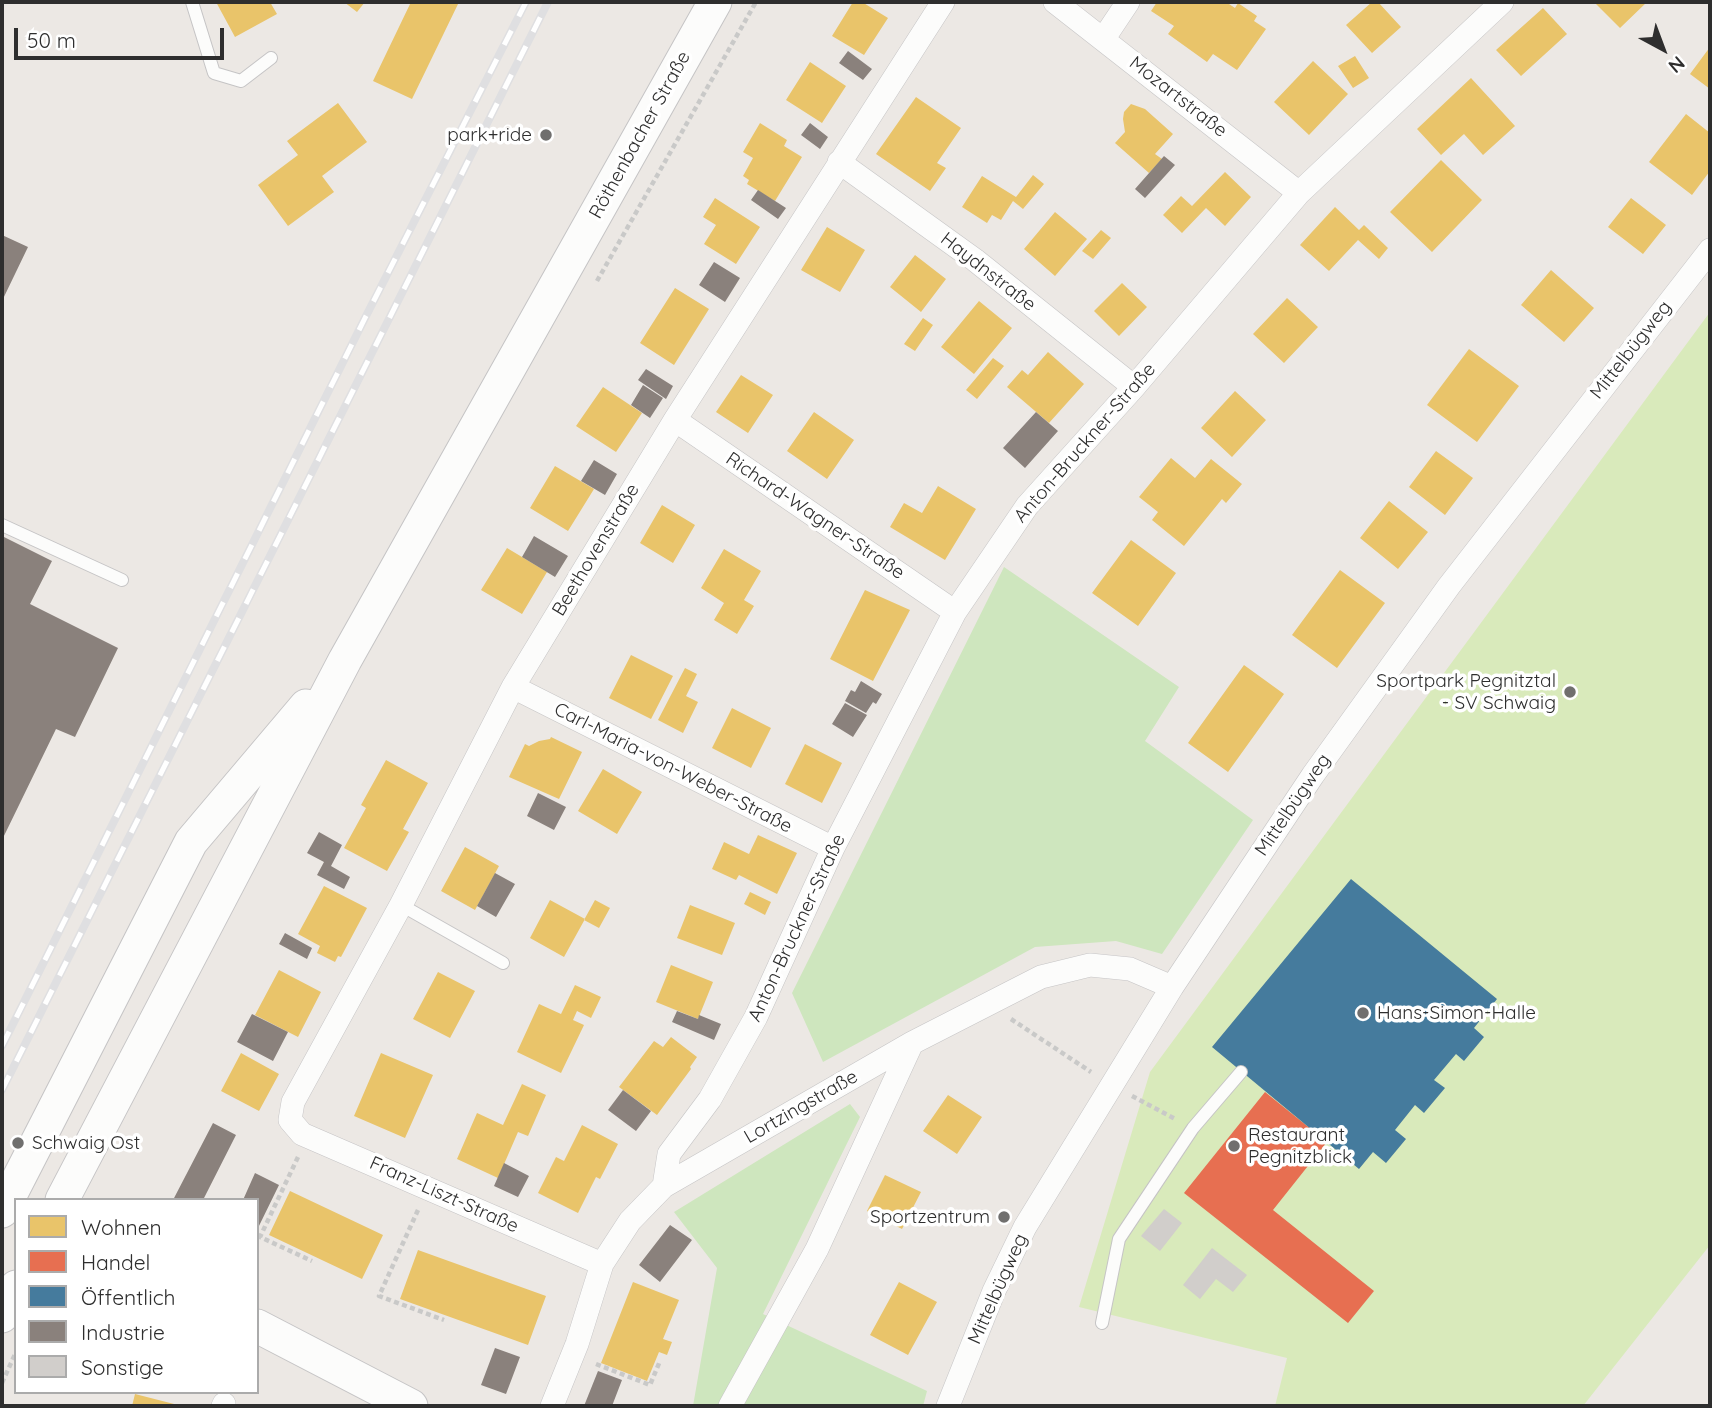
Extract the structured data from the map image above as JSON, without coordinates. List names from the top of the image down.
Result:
{
  "streets": {
    "main road": ["Röthenbacher Straße"],
    "street": [
      "Mozartstraße",
      "Haydnstraße",
      "Mittelbügweg",
      "Anton-Bruckner-Straße",
      "Richard-Wagner-Straße",
      "Beethovenstraße",
      "Carl-Maria-von-Weber-Straße",
      "Lortzingstraße",
      "Franz-Liszt-Straße"
    ]
  },
  "crossings": [
    ["Mozartstraße", "Anton-Bruckner-Straße"],
    ["Haydnstraße", "Anton-Bruckner-Straße"],
    ["Haydnstraße", "Beethovenstraße"],
    ["Mittelbügweg", "Lortzingstraße"],
    ["Anton-Bruckner-Straße", "Richard-Wagner-Straße"],
    ["Anton-Bruckner-Straße", "Carl-Maria-von-Weber-Straße"],
    ["Anton-Bruckner-Straße", "Lortzingstraße"],
    ["Richard-Wagner-Straße", "Beethovenstraße"],
    ["Beethovenstraße", "Carl-Maria-von-Weber-Straße"],
    ["Beethovenstraße", "Franz-Liszt-Straße"],
    ["Lortzingstraße", "Franz-Liszt-Straße"]
  ],
  "places": [
    "park+ride",
    "Sportpark Pegnitztal - SV Schwaig",
    "Hans-Simon-Halle",
    "Schwaig Ost",
    "Restaurant Pegnitzblick",
    "Sportzentrum"
  ],
  "legend": [
    "Wohnen",
    "Handel",
    "Öffentlich",
    "Industrie",
    "Sonstige"
  ],
  "scale_bar": "50 m",
  "north": "bottom right"
}
